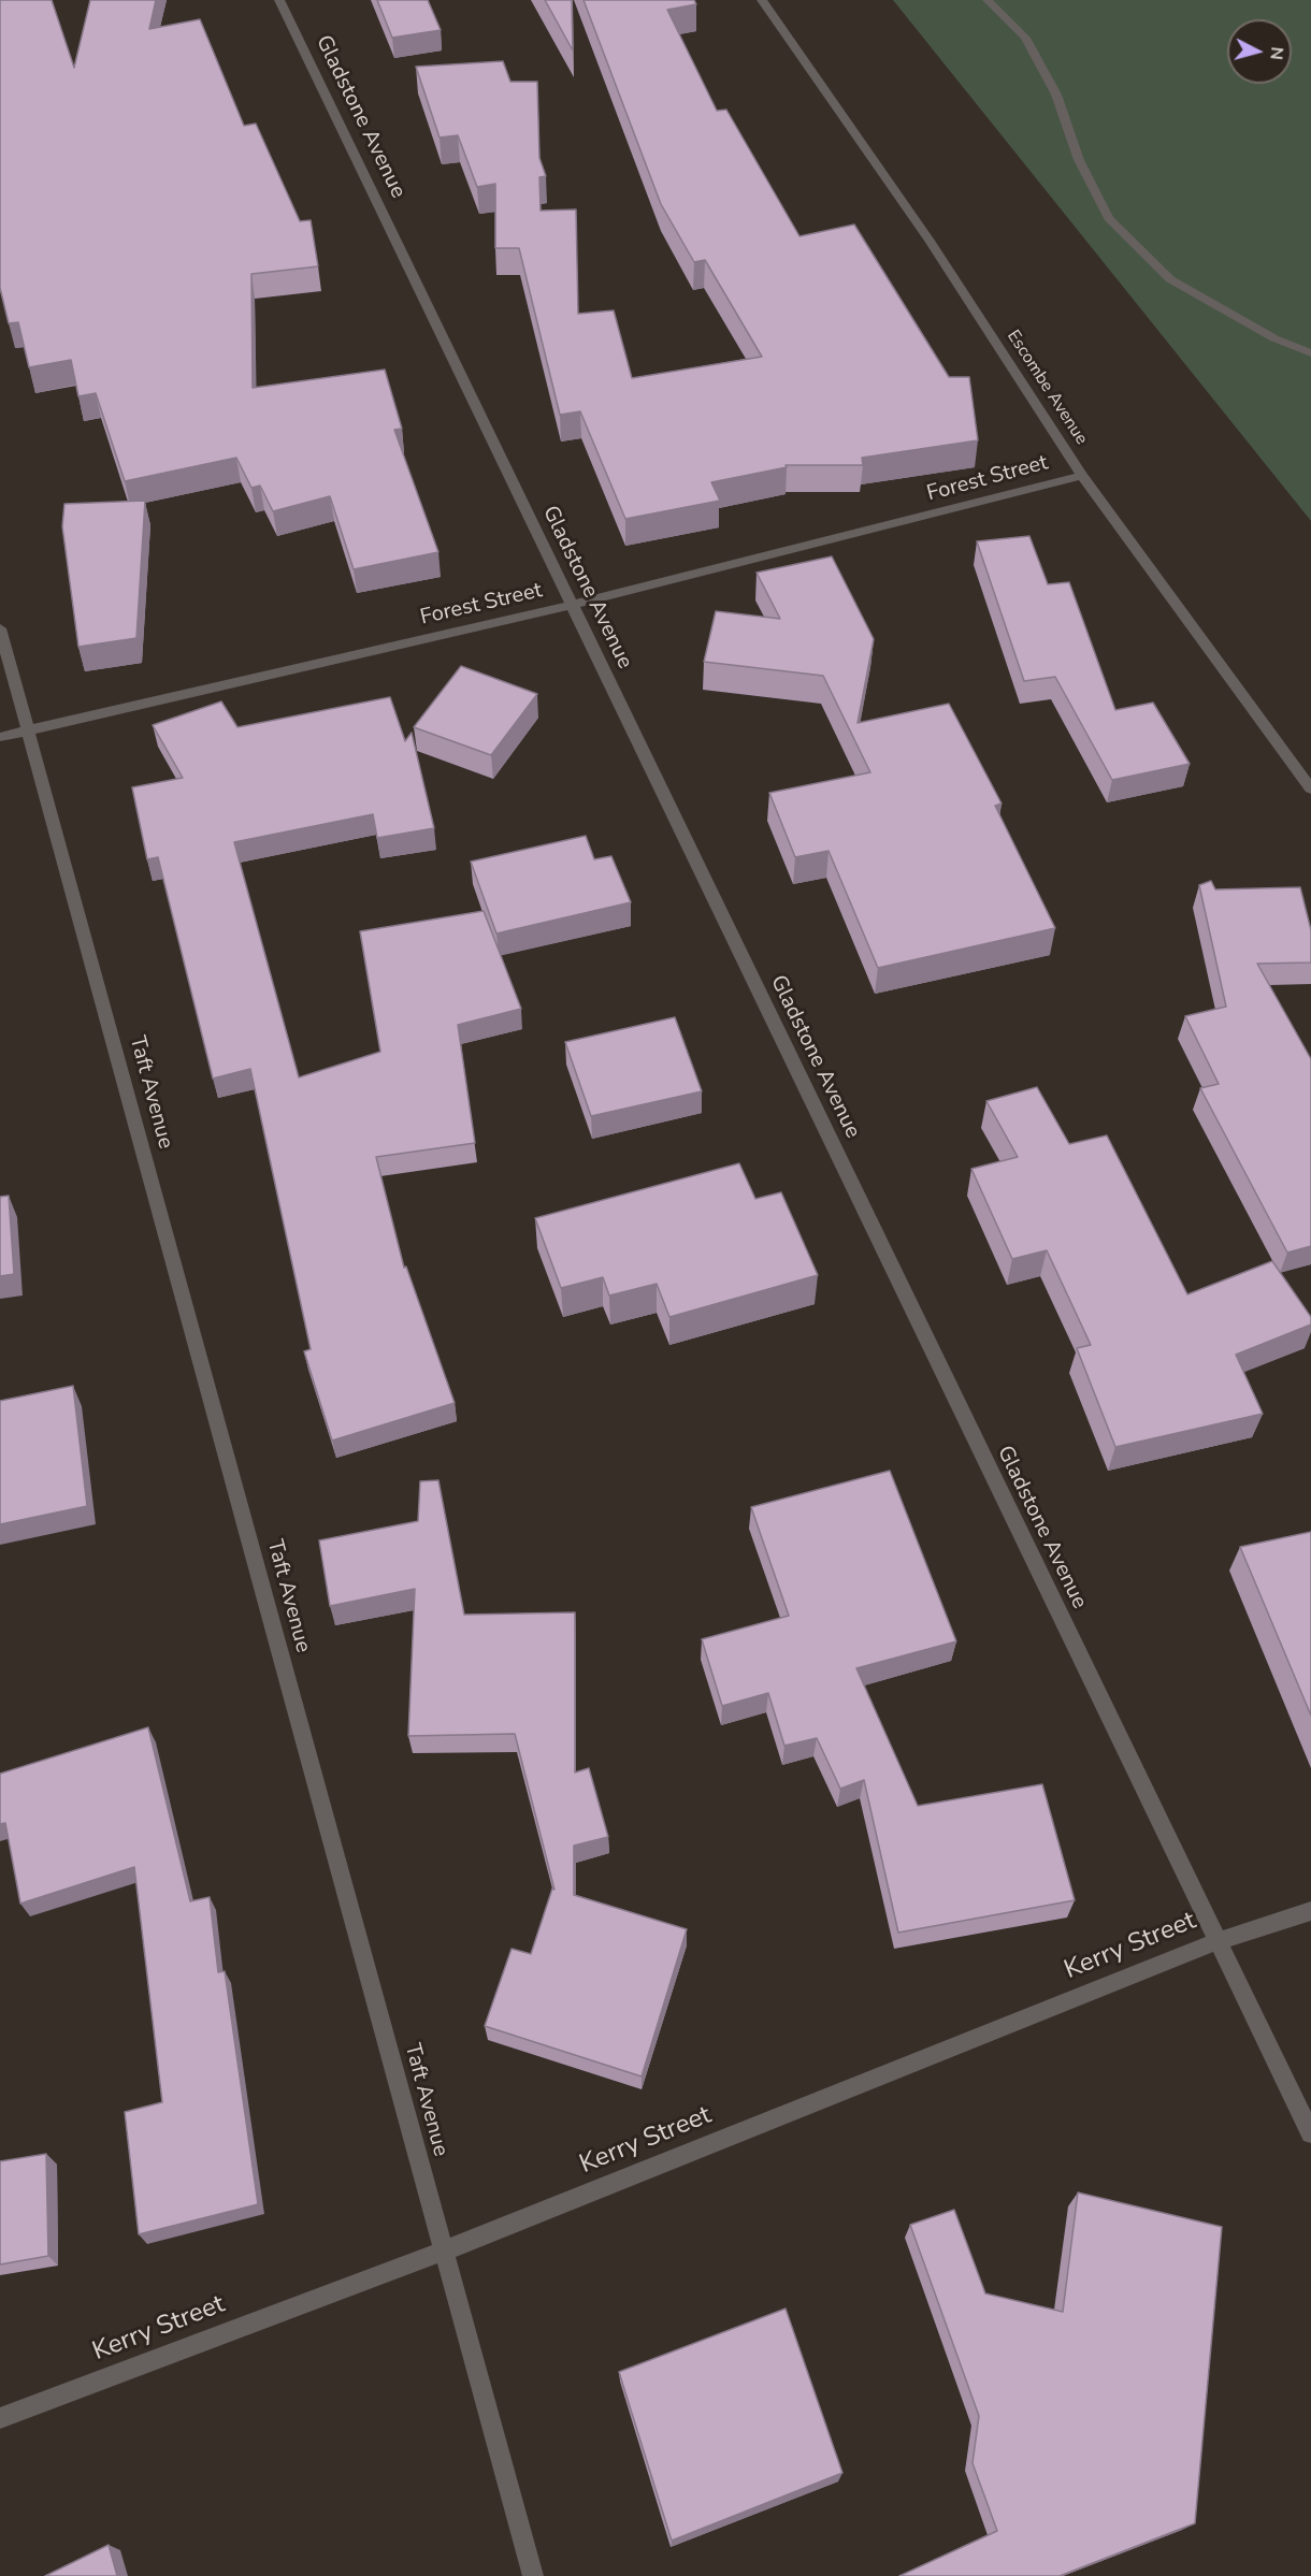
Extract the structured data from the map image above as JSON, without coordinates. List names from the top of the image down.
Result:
{
  "streets": {
    "street": [
      "Gladstone Avenue",
      "Escombe Avenue",
      "Forest Street",
      "Taft Avenue",
      "Kerry Street"
    ]
  },
  "crossings": [
    ["Gladstone Avenue", "Forest Street"],
    ["Gladstone Avenue", "Kerry Street"],
    ["Escombe Avenue", "Forest Street"],
    ["Forest Street", "Taft Avenue"],
    ["Taft Avenue", "Kerry Street"]
  ],
  "north": "right"
}
